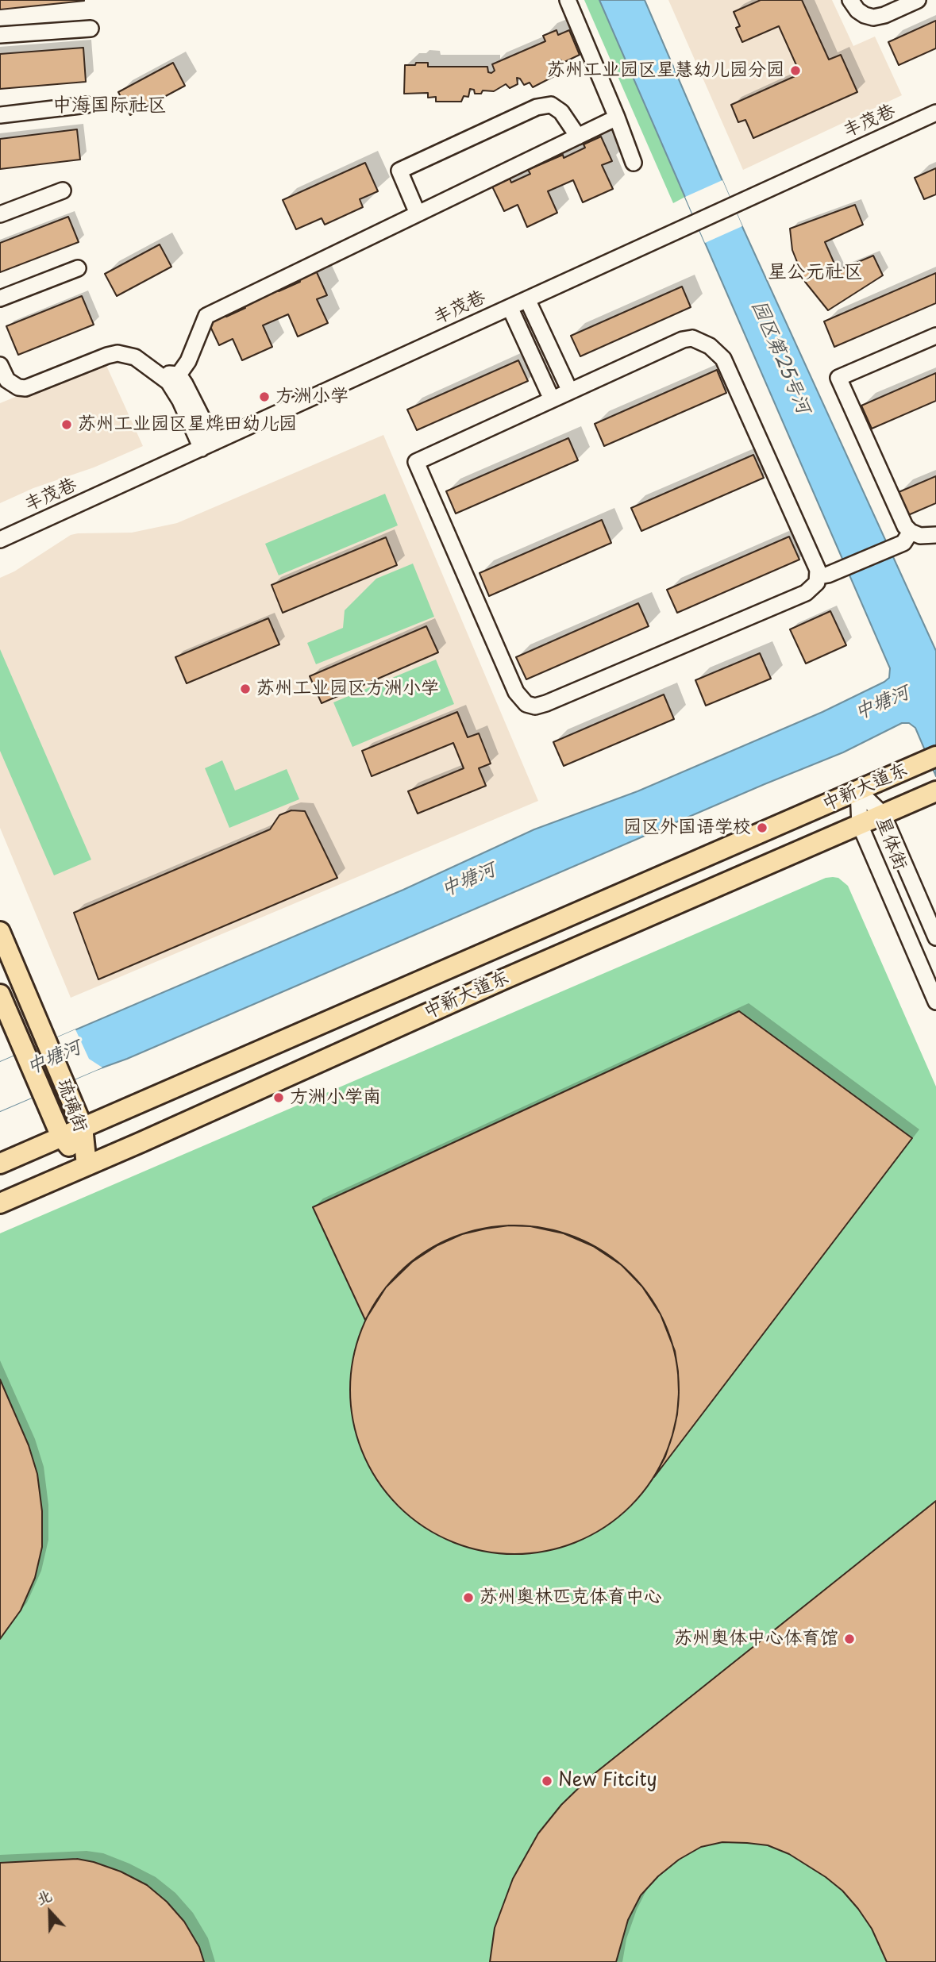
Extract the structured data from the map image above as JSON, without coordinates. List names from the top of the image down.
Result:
{
  "streets": {
    "main road": ["中新大道东", "琉璃街"],
    "street": ["丰茂巷", "星体街"]
  },
  "crossings": [
    ["中新大道东", "星体街"],
    ["中新大道东", "琉璃街"]
  ],
  "districts": ["中海国际社区", "星公元社区"],
  "water": ["园区第25号河", "中塘河"],
  "places": [
    "苏州工业园区星慧幼儿园分园",
    "方洲小学",
    "苏州工业园区星烨田幼儿园",
    "苏州工业园区方洲小学",
    "园区外国语学校",
    "方洲小学南",
    "苏州奥林匹克体育中心",
    "苏州奥体中心体育馆",
    "New Fitcity"
  ],
  "north": "top"
}
